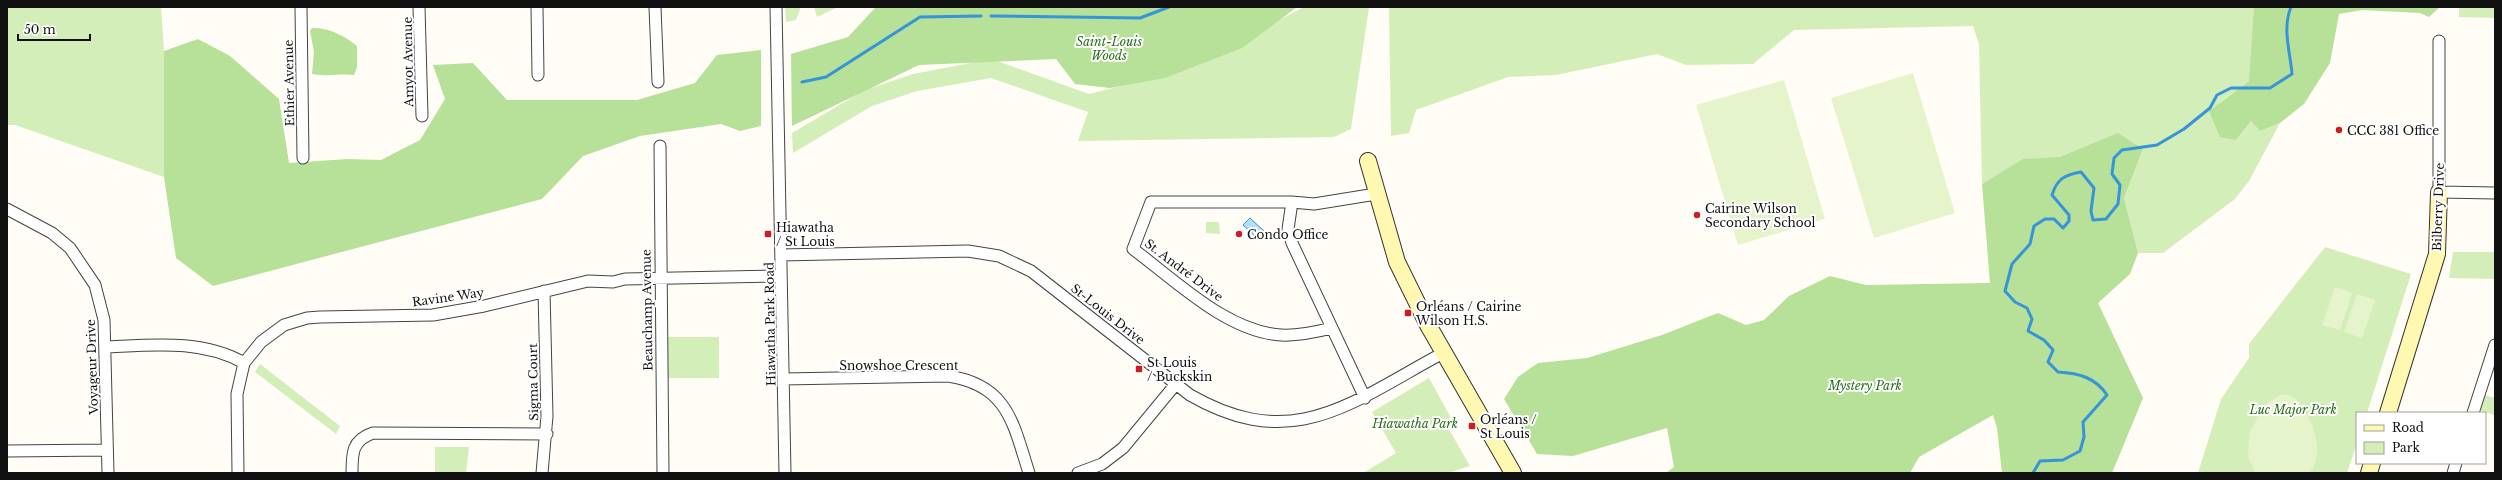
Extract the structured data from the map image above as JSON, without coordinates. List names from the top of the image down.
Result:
{
  "streets": {
    "street": [
      "Amyot Avenue",
      "Ethier Avenue",
      "Bilberry Drive",
      "St. André Drive",
      "Ravine Way",
      "Beauchamp Avenue",
      "St-Louis Drive",
      "Hiawatha Park Road",
      "Snowshoe Crescent",
      "Voyageur Drive",
      "Sigma Court"
    ]
  },
  "crossings": [
    ["Ravine Way", "Beauchamp Avenue"],
    ["Ravine Way", "Hiawatha Park Road"],
    ["Ravine Way", "Sigma Court"],
    ["St-Louis Drive", "Hiawatha Park Road"],
    ["Hiawatha Park Road", "Snowshoe Crescent"]
  ],
  "parks": [
    "Saint-Louis Woods",
    "Mystery Park",
    "Luc Major Park",
    "Hiawatha Park"
  ],
  "places": {
    "other": ["CCC 381 Office", "Cairine Wilson Secondary School", "Condo Office"],
    "transit": [
      "Hiawatha / St Louis",
      "Orléans / Cairine Wilson H.S.",
      "St Louis / Buckskin",
      "Orléans / St Louis"
    ]
  },
  "legend": ["Road", "Park"],
  "scale_bar": "50 m"
}
